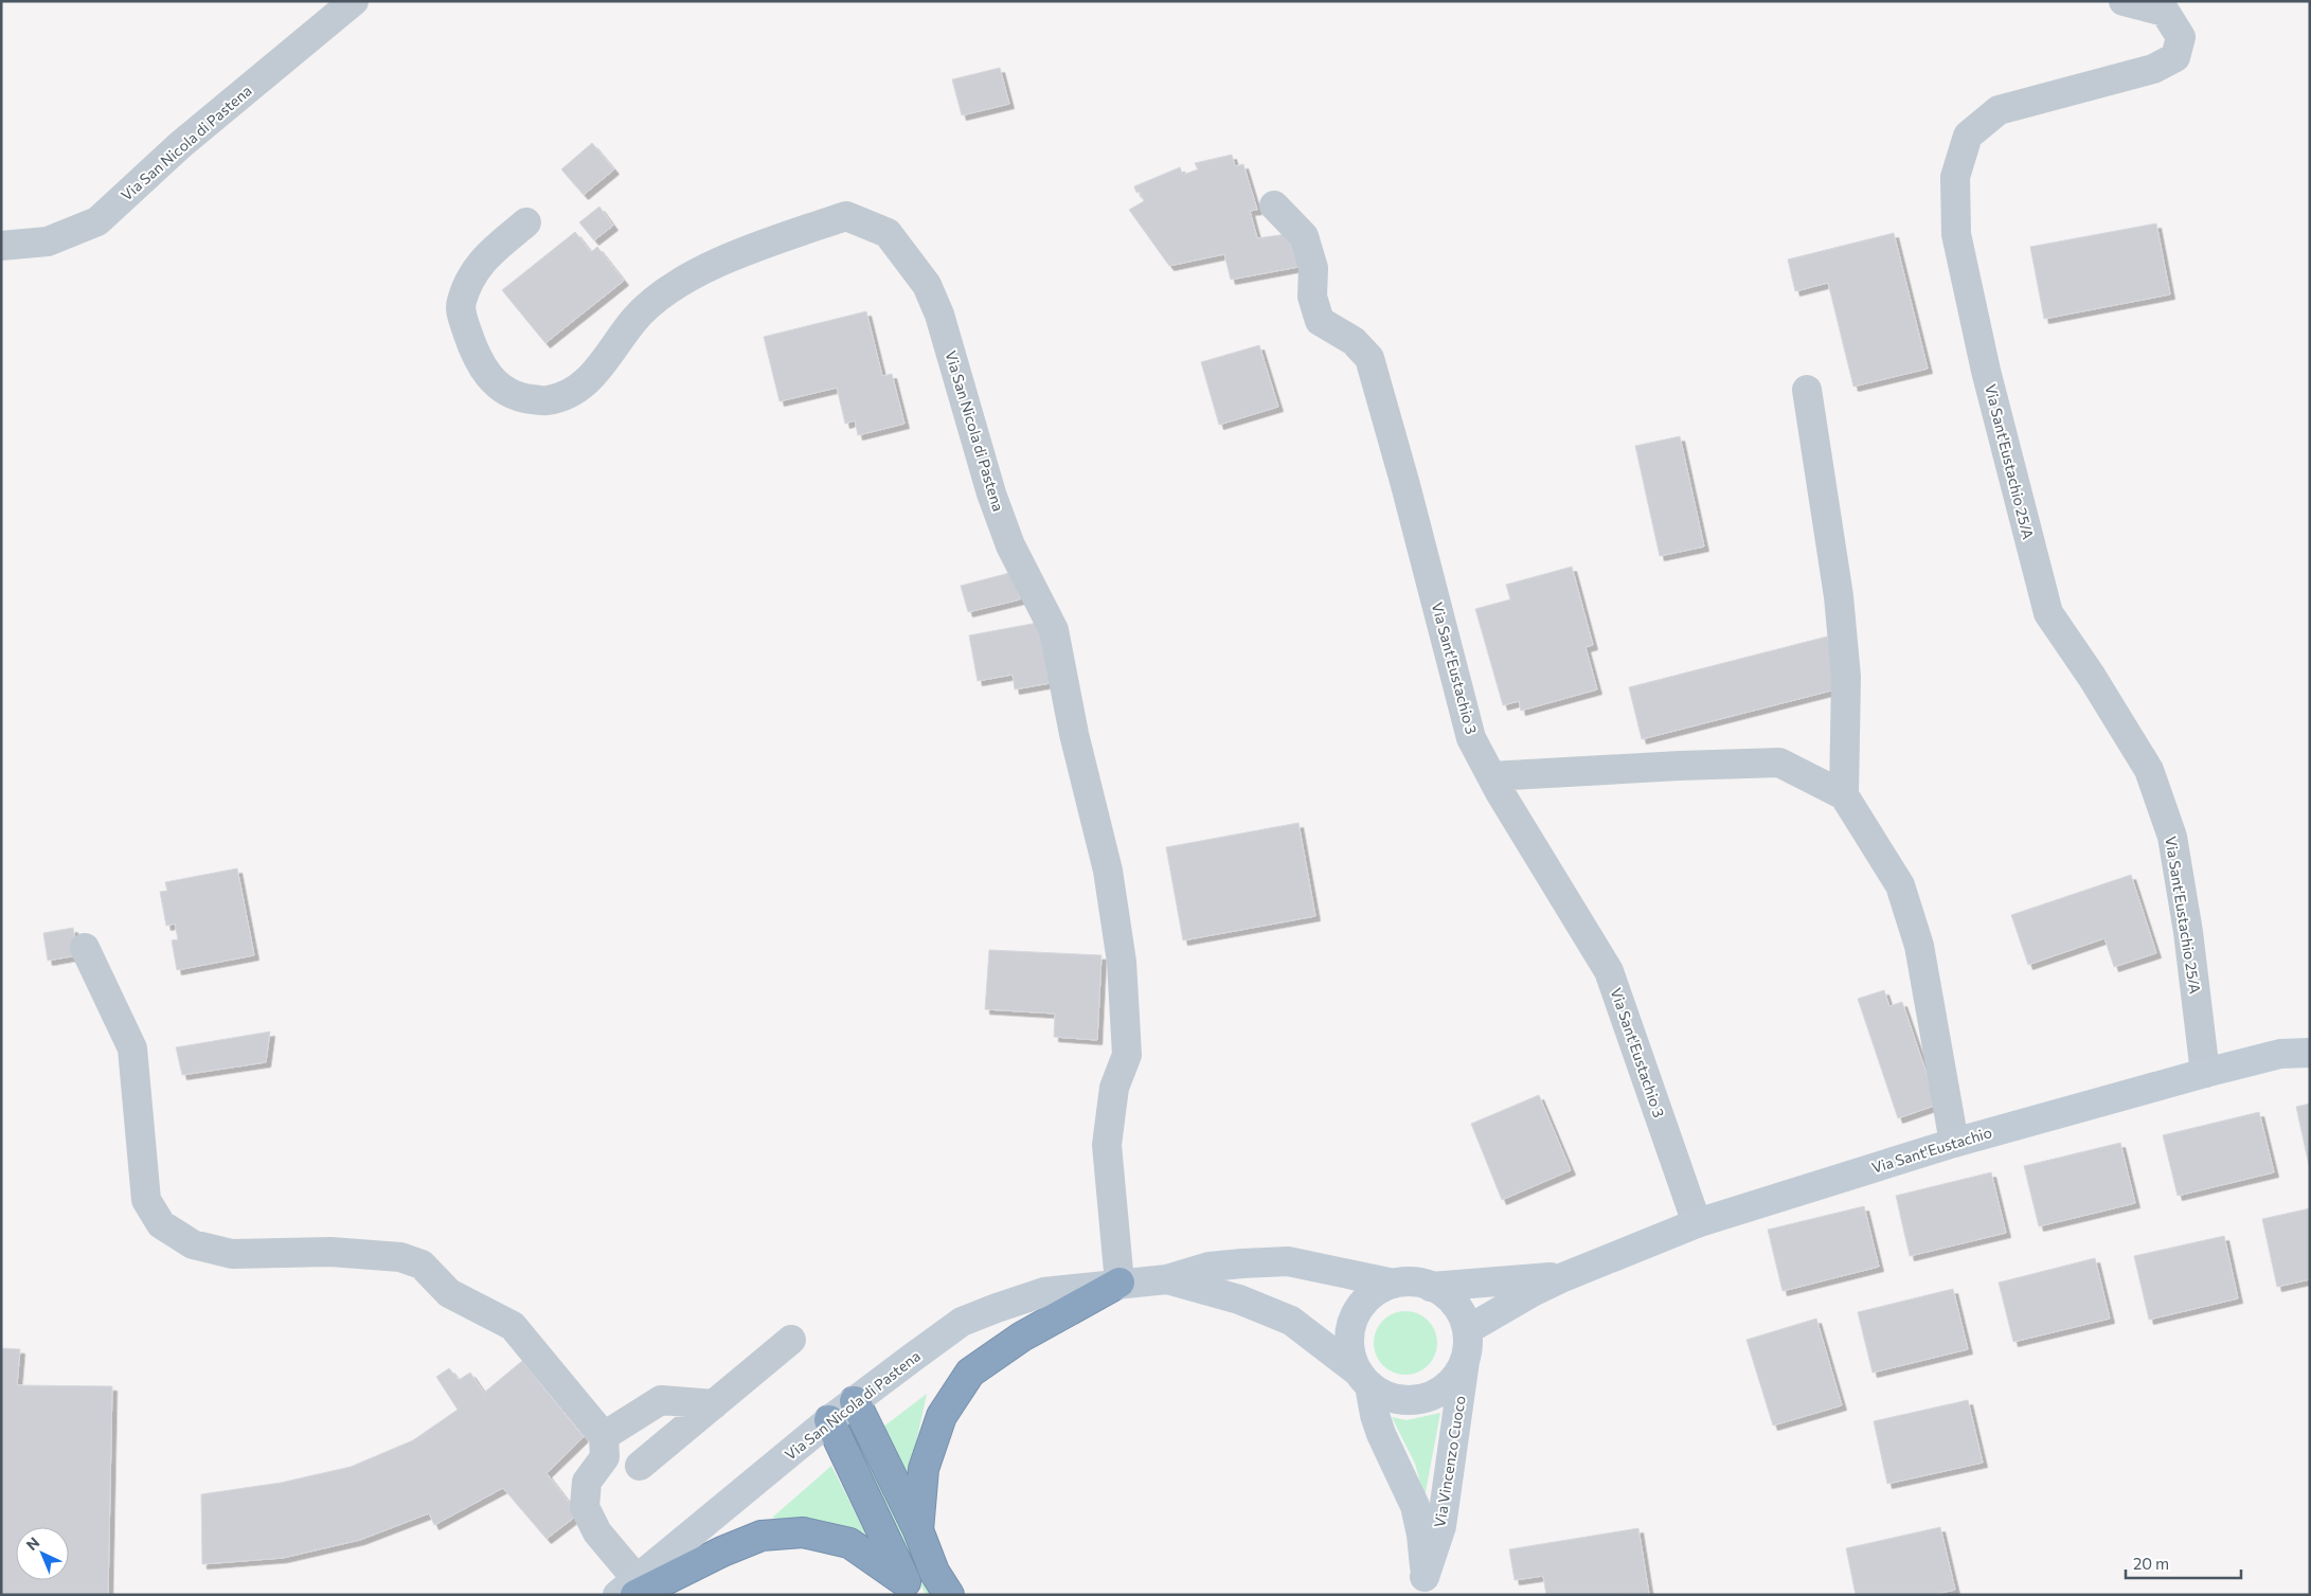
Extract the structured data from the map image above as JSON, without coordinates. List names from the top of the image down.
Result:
{
  "streets": {
    "street": [
      "Via San Nicola di Pastena",
      "Via Sant'Eustachio 25/A",
      "Via Sant'Eustachio 3",
      "Via Sant'Eustachio",
      "Via Vincenzo Cuoco"
    ]
  },
  "crossings": [
    ["Via San Nicola di Pastena", "Via Sant'Eustachio"],
    ["Via San Nicola di Pastena", "Via Vincenzo Cuoco"],
    ["Via Sant'Eustachio 25/A", "Via Sant'Eustachio"],
    ["Via Sant'Eustachio 3", "Via Sant'Eustachio"],
    ["Via Sant'Eustachio", "Via Vincenzo Cuoco"]
  ],
  "scale_bar": "20 m",
  "north": "top left"
}
